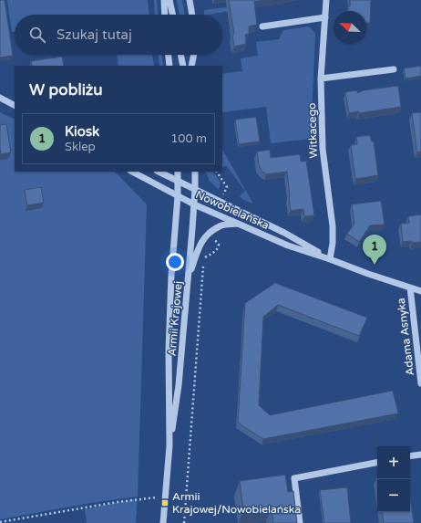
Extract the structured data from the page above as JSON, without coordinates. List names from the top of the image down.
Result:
{
  "streets": {
    "street": [
      "Witkacego",
      "Nowobielańska",
      "Armii Krajowej",
      "Adama Asnyka"
    ]
  },
  "crossings": [
    ["Witkacego", "Nowobielańska"],
    ["Nowobielańska", "Armii Krajowej"],
    ["Nowobielańska", "Adama Asnyka"]
  ],
  "places": {
    "transit": ["Armii Krajowej/Nowobielańska"]
  },
  "north": "top left",
  "page": {
    "search": "Szukaj tutaj",
    "heading": "W pobliżu",
    "list": [
      {
        "mark": "1",
        "name": "Kiosk",
        "note": "Sklep",
        "value": "100 m"
      }
    ],
    "pins": "1",
    "map_buttons": ["+", "−"]
  }
}
